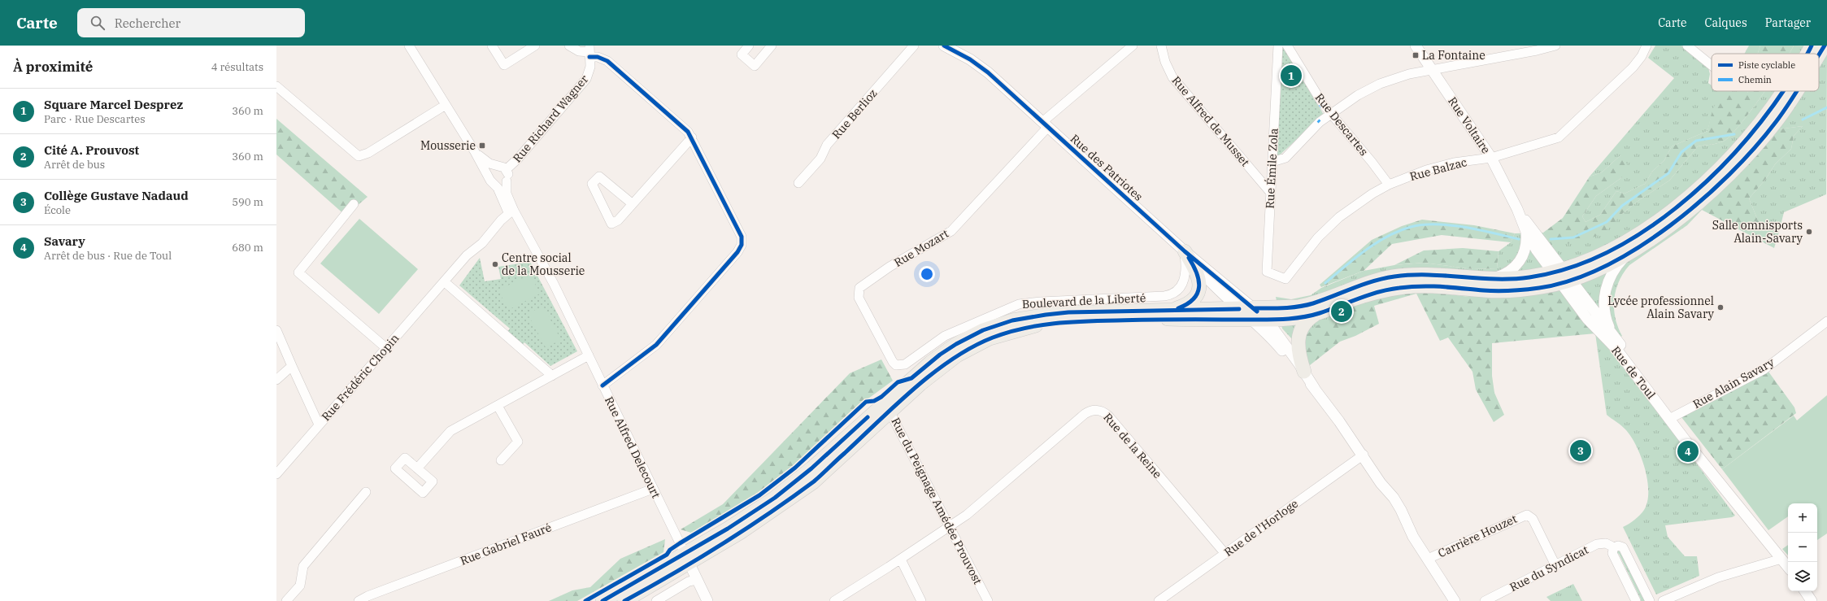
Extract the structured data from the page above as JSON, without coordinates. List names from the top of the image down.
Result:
{
  "streets": {
    "main road": ["Boulevard de la Liberté"],
    "street": [
      "Rue Berlioz",
      "Rue Richard Wagner",
      "Rue Alfred de Musset",
      "Rue Descartes",
      "Rue Voltaire",
      "Rue des Patriotes",
      "Rue Émile Zola",
      "Rue Balzac",
      "Rue Mozart",
      "Rue de Toul",
      "Rue Frédéric Chopin",
      "Rue Alain Savary",
      "Rue de la Reine",
      "Rue Alfred Delecourt",
      "Rue du Peignage Amédée Prouvost",
      "Rue de l'Horloge",
      "Carrière Houzet",
      "Rue Gabriel Fauré",
      "Rue du Syndicat"
    ]
  },
  "crossings": [
    ["Rue Richard Wagner", "Rue Alfred Delecourt"],
    ["Rue Alfred de Musset", "Rue Émile Zola"],
    ["Rue Descartes", "Rue Balzac"],
    ["Rue Voltaire", "Rue Balzac"],
    ["Rue Voltaire", "Rue de Toul"],
    ["Rue des Patriotes", "Rue Mozart"],
    ["Rue des Patriotes", "Boulevard de la Liberté"],
    ["Rue des Patriotes", "Rue de l'Horloge"],
    ["Rue des Patriotes", "Carrière Houzet"],
    ["Rue Émile Zola", "Rue Balzac"],
    ["Rue Mozart", "Boulevard de la Liberté"],
    ["Boulevard de la Liberté", "Rue Alfred Delecourt"],
    ["Boulevard de la Liberté", "Rue du Peignage Amédée Prouvost"],
    ["Rue de Toul", "Rue Alain Savary"],
    ["Rue Frédéric Chopin", "Rue Alfred Delecourt"],
    ["Rue de la Reine", "Rue du Peignage Amédée Prouvost"],
    ["Rue de la Reine", "Rue de l'Horloge"],
    ["Rue Alfred Delecourt", "Rue Gabriel Fauré"],
    ["Carrière Houzet", "Rue du Syndicat"]
  ],
  "places": {
    "transit": ["La Fontaine", "Mousserie"],
    "other": ["Salle omnisports Alain-Savary", "Centre social de la Mousserie", "Lycée professionnel Alain Savary"]
  },
  "legend": ["Piste cyclable", "Chemin"],
  "page": {
    "header": "Carte",
    "search": "Rechercher",
    "nav": ["Carte", "Calques", "Partager"],
    "heading": ["À proximité", "4 résultats"],
    "pins": [
      "1",
      "2",
      "3",
      "4"
    ],
    "list": [
      {
        "mark": "1",
        "name": "Square Marcel Desprez",
        "note": "Parc · Rue Descartes",
        "value": "360 m"
      },
      {
        "mark": "2",
        "name": "Cité A. Prouvost",
        "note": "Arrêt de bus",
        "value": "360 m"
      },
      {
        "mark": "3",
        "name": "Collège Gustave Nadaud",
        "note": "École",
        "value": "590 m"
      },
      {
        "mark": "4",
        "name": "Savary",
        "note": "Arrêt de bus · Rue de Toul",
        "value": "680 m"
      }
    ],
    "map_buttons": ["+", "−"]
  }
}
